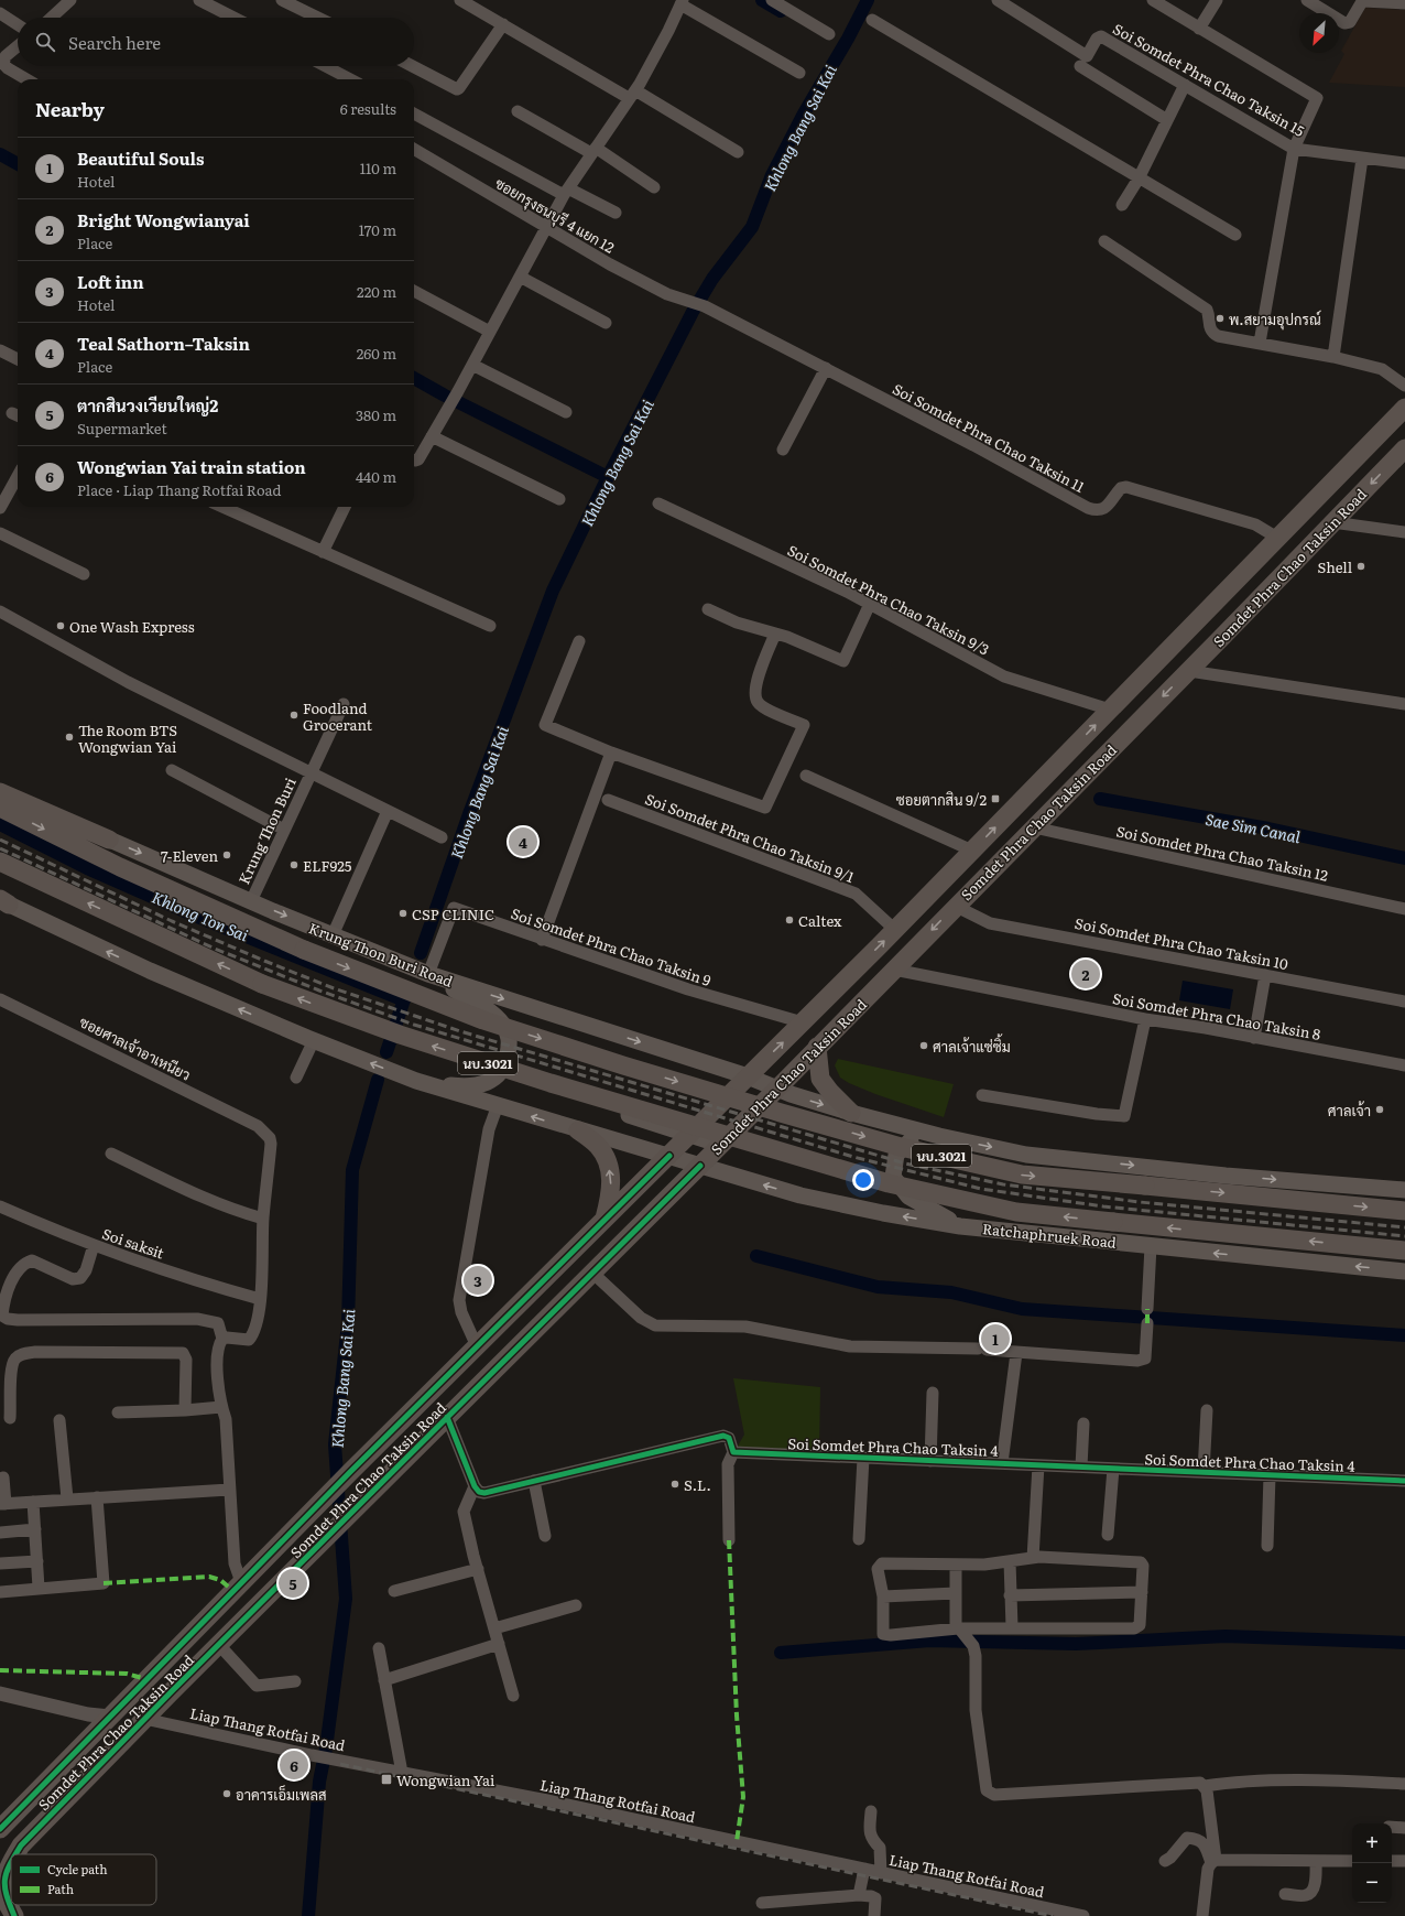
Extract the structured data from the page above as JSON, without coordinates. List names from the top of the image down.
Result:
{
  "streets": {
    "main road": [
      "Somdet Phra Chao Taksin Road",
      "Krung Thon Buri Road",
      "นบ.3021",
      "Ratchaphruek Road"
    ],
    "street": [
      "Soi Somdet Phra Chao Taksin 15",
      "ซอยกรุงธนบุรี 4 แยก 12",
      "Soi Somdet Phra Chao Taksin 11",
      "Soi Somdet Phra Chao Taksin 9/3",
      "Krung Thon Buri",
      "Soi Somdet Phra Chao Taksin 9/1",
      "Soi Somdet Phra Chao Taksin 12",
      "Soi Somdet Phra Chao Taksin 10",
      "Soi Somdet Phra Chao Taksin 9",
      "Soi Somdet Phra Chao Taksin 8",
      "ซอยศาลเจ้าอาเหนียว",
      "Soi saksit",
      "Soi Somdet Phra Chao Taksin 4",
      "Liap Thang Rotfai Road"
    ]
  },
  "crossings": [
    ["ซอยกรุงธนบุรี 4 แยก 12", "Soi Somdet Phra Chao Taksin 11"],
    ["Soi Somdet Phra Chao Taksin 11", "Somdet Phra Chao Taksin Road"],
    ["Somdet Phra Chao Taksin Road", "Soi Somdet Phra Chao Taksin 9/3"],
    ["Somdet Phra Chao Taksin Road", "Soi Somdet Phra Chao Taksin 9/1"],
    ["Somdet Phra Chao Taksin Road", "Soi Somdet Phra Chao Taksin 12"],
    ["Somdet Phra Chao Taksin Road", "Soi Somdet Phra Chao Taksin 10"],
    ["Somdet Phra Chao Taksin Road", "Soi Somdet Phra Chao Taksin 9"],
    ["Somdet Phra Chao Taksin Road", "Krung Thon Buri Road"],
    ["Somdet Phra Chao Taksin Road", "Soi Somdet Phra Chao Taksin 8"],
    ["Somdet Phra Chao Taksin Road", "นบ.3021"],
    ["Somdet Phra Chao Taksin Road", "Ratchaphruek Road"],
    ["Somdet Phra Chao Taksin Road", "Liap Thang Rotfai Road"],
    ["Krung Thon Buri", "Krung Thon Buri Road"],
    ["Soi Somdet Phra Chao Taksin 9", "Krung Thon Buri Road"],
    ["Krung Thon Buri Road", "นบ.3021"],
    ["นบ.3021", "Ratchaphruek Road"]
  ],
  "water": ["Khlong Bang Sai Kai", "Sae Sim Canal", "Khlong Ton Sai"],
  "places": {
    "other": [
      "พ.สยามอุปกรณ์",
      "Shell",
      "One Wash Express",
      "Foodland Grocerant",
      "The Room BTS Wongwian Yai",
      "7-Eleven",
      "ELF925",
      "CSP CLINIC",
      "Caltex",
      "ศาลเจ้าแซ่ซิ้ม",
      "ศาลเจ้า",
      "S.L.",
      "อาคารเอ็มเพลส"
    ],
    "transit": ["ซอยตากสิน 9/2", "Wongwian Yai"]
  },
  "legend": ["Cycle path", "Path"],
  "north": "bottom left",
  "page": {
    "search": "Search here",
    "heading": ["Nearby", "6 results"],
    "list": [
      {
        "mark": "1",
        "name": "Beautiful Souls",
        "note": "Hotel",
        "value": "110 m"
      },
      {
        "mark": "2",
        "name": "Bright Wongwianyai",
        "note": "Place",
        "value": "170 m"
      },
      {
        "mark": "3",
        "name": "Loft inn",
        "note": "Hotel",
        "value": "220 m"
      },
      {
        "mark": "4",
        "name": "Teal Sathorn–Taksin",
        "note": "Place",
        "value": "260 m"
      },
      {
        "mark": "5",
        "name": "ตากสินวงเวียนใหญ่2",
        "note": "Supermarket",
        "value": "380 m"
      },
      {
        "mark": "6",
        "name": "Wongwian Yai train station",
        "note": "Place · Liap Thang Rotfai Road",
        "value": "440 m"
      }
    ],
    "pins": [
      "4",
      "2",
      "3",
      "1",
      "5",
      "6"
    ],
    "map_buttons": ["+", "−"]
  }
}
